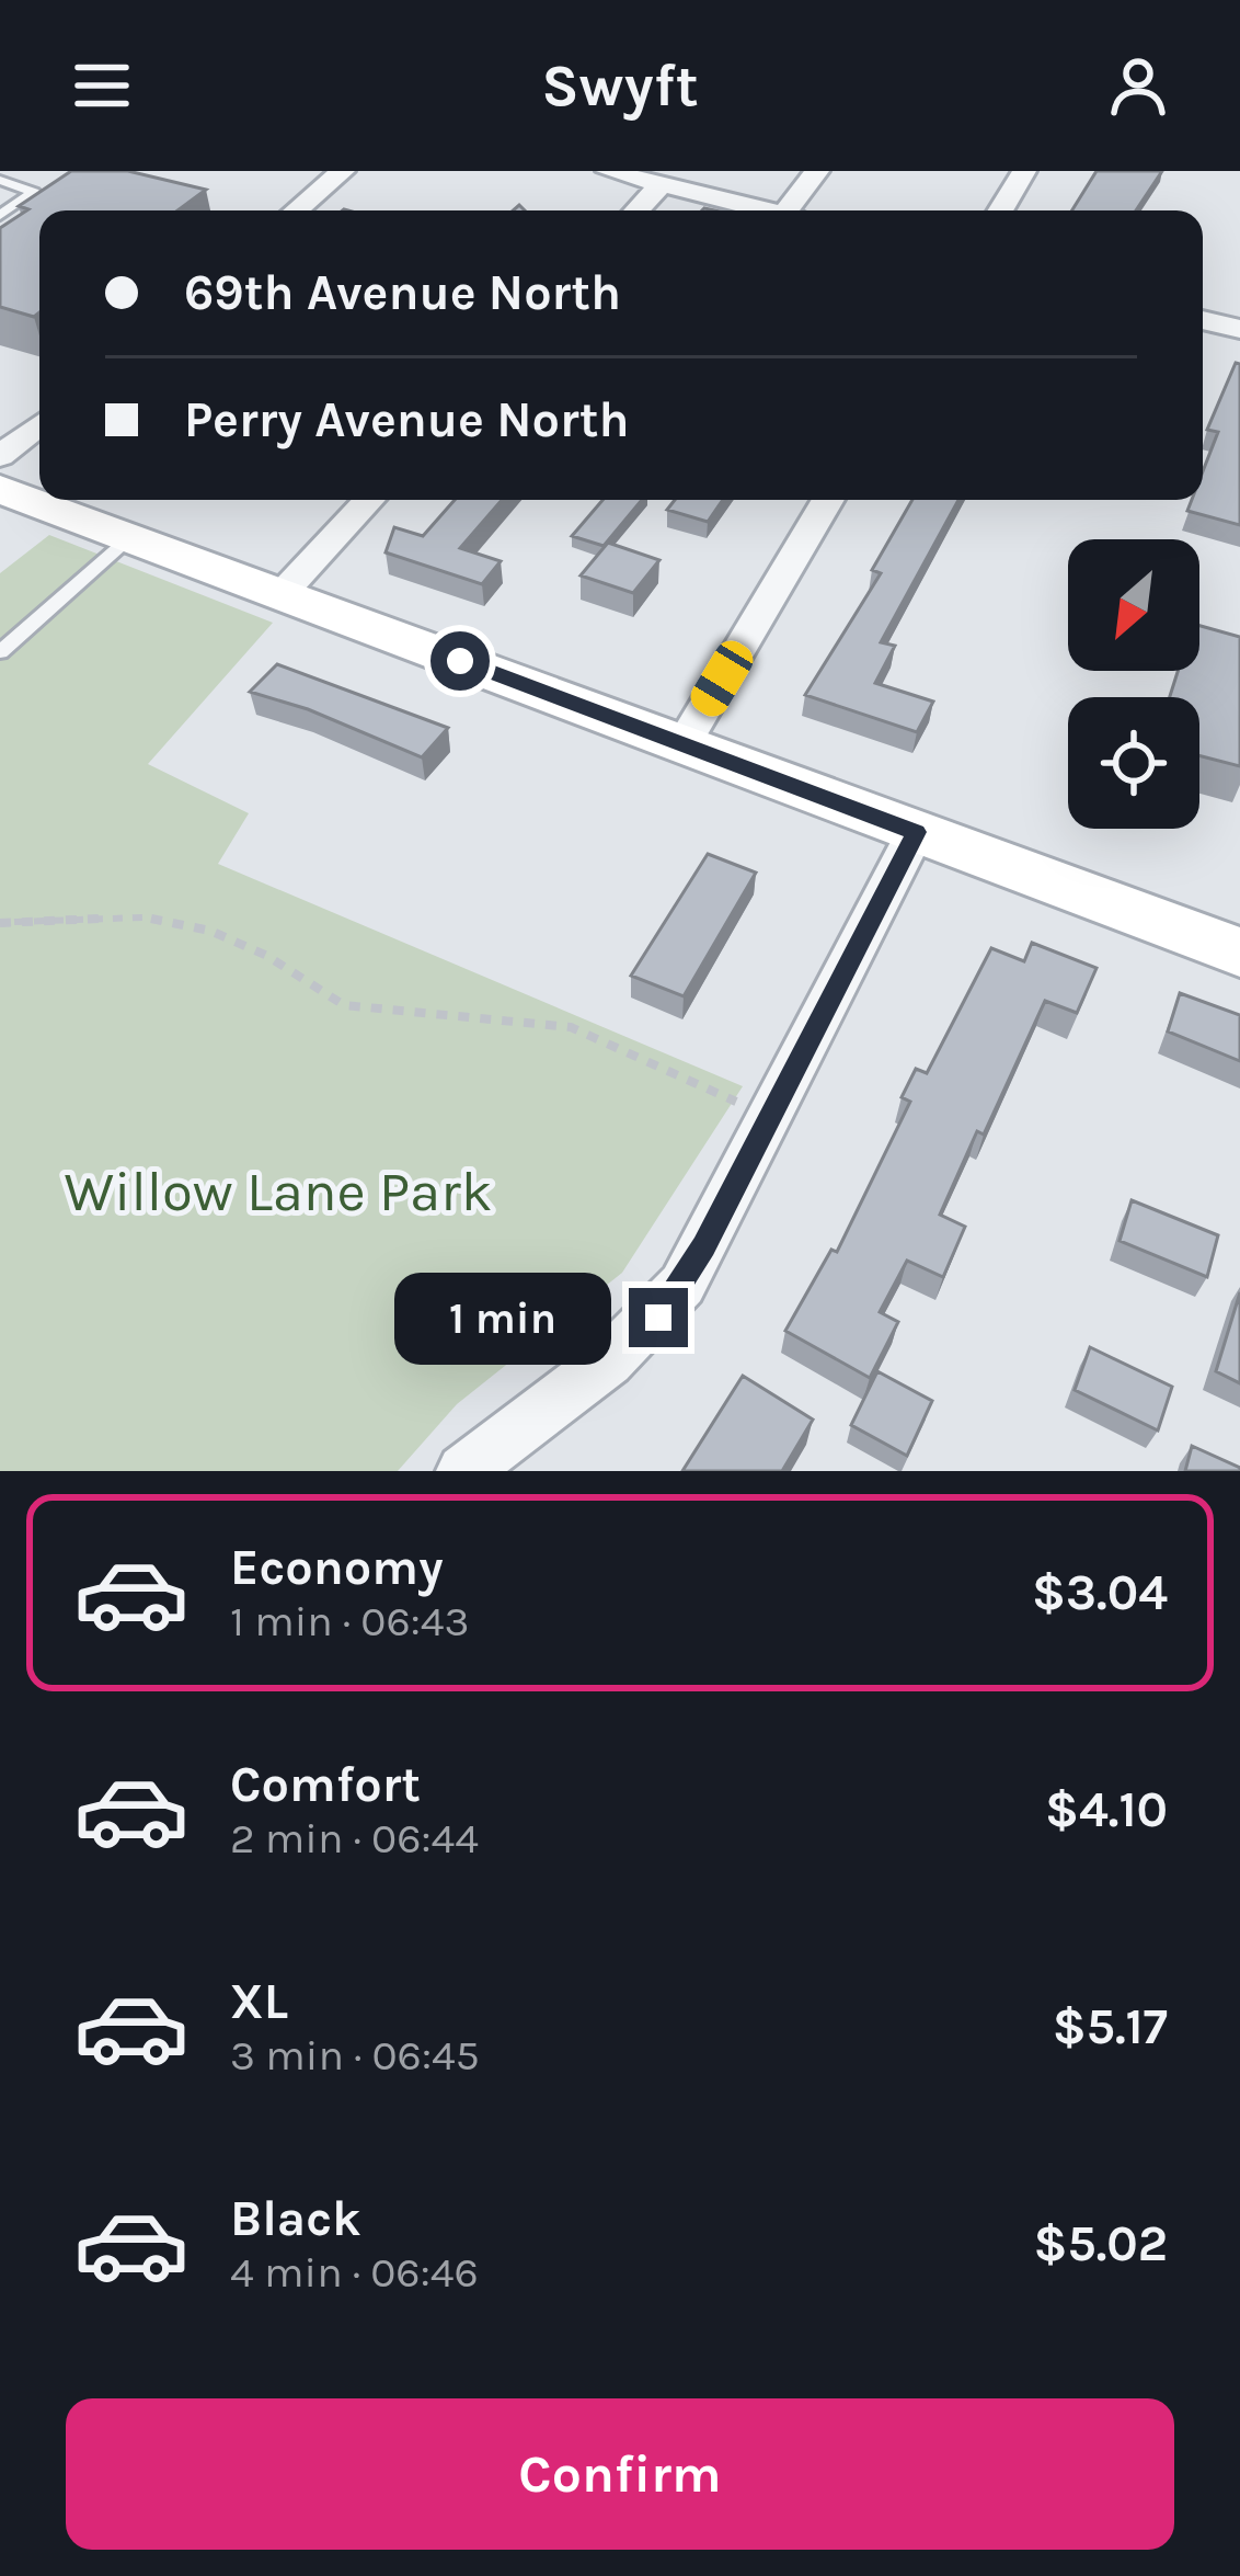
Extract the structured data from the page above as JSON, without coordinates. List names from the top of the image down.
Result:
{
  "parks": ["Willow Lane Park"],
  "north": "bottom left",
  "page": {
    "header": "Swyft",
    "banner": ["69th Avenue North", "Perry Avenue North"],
    "bubble": "1 min",
    "list": [
      {
        "name": "Economy",
        "note": "1 min · 06:43",
        "value": "$3.04"
      },
      {
        "name": "Comfort",
        "note": "2 min · 06:44",
        "value": "$4.10"
      },
      {
        "name": "XL",
        "note": "3 min · 06:45",
        "value": "$5.17"
      },
      {
        "name": "Black",
        "note": "4 min · 06:46",
        "value": "$5.02"
      }
    ],
    "buttons": "Confirm"
  }
}
